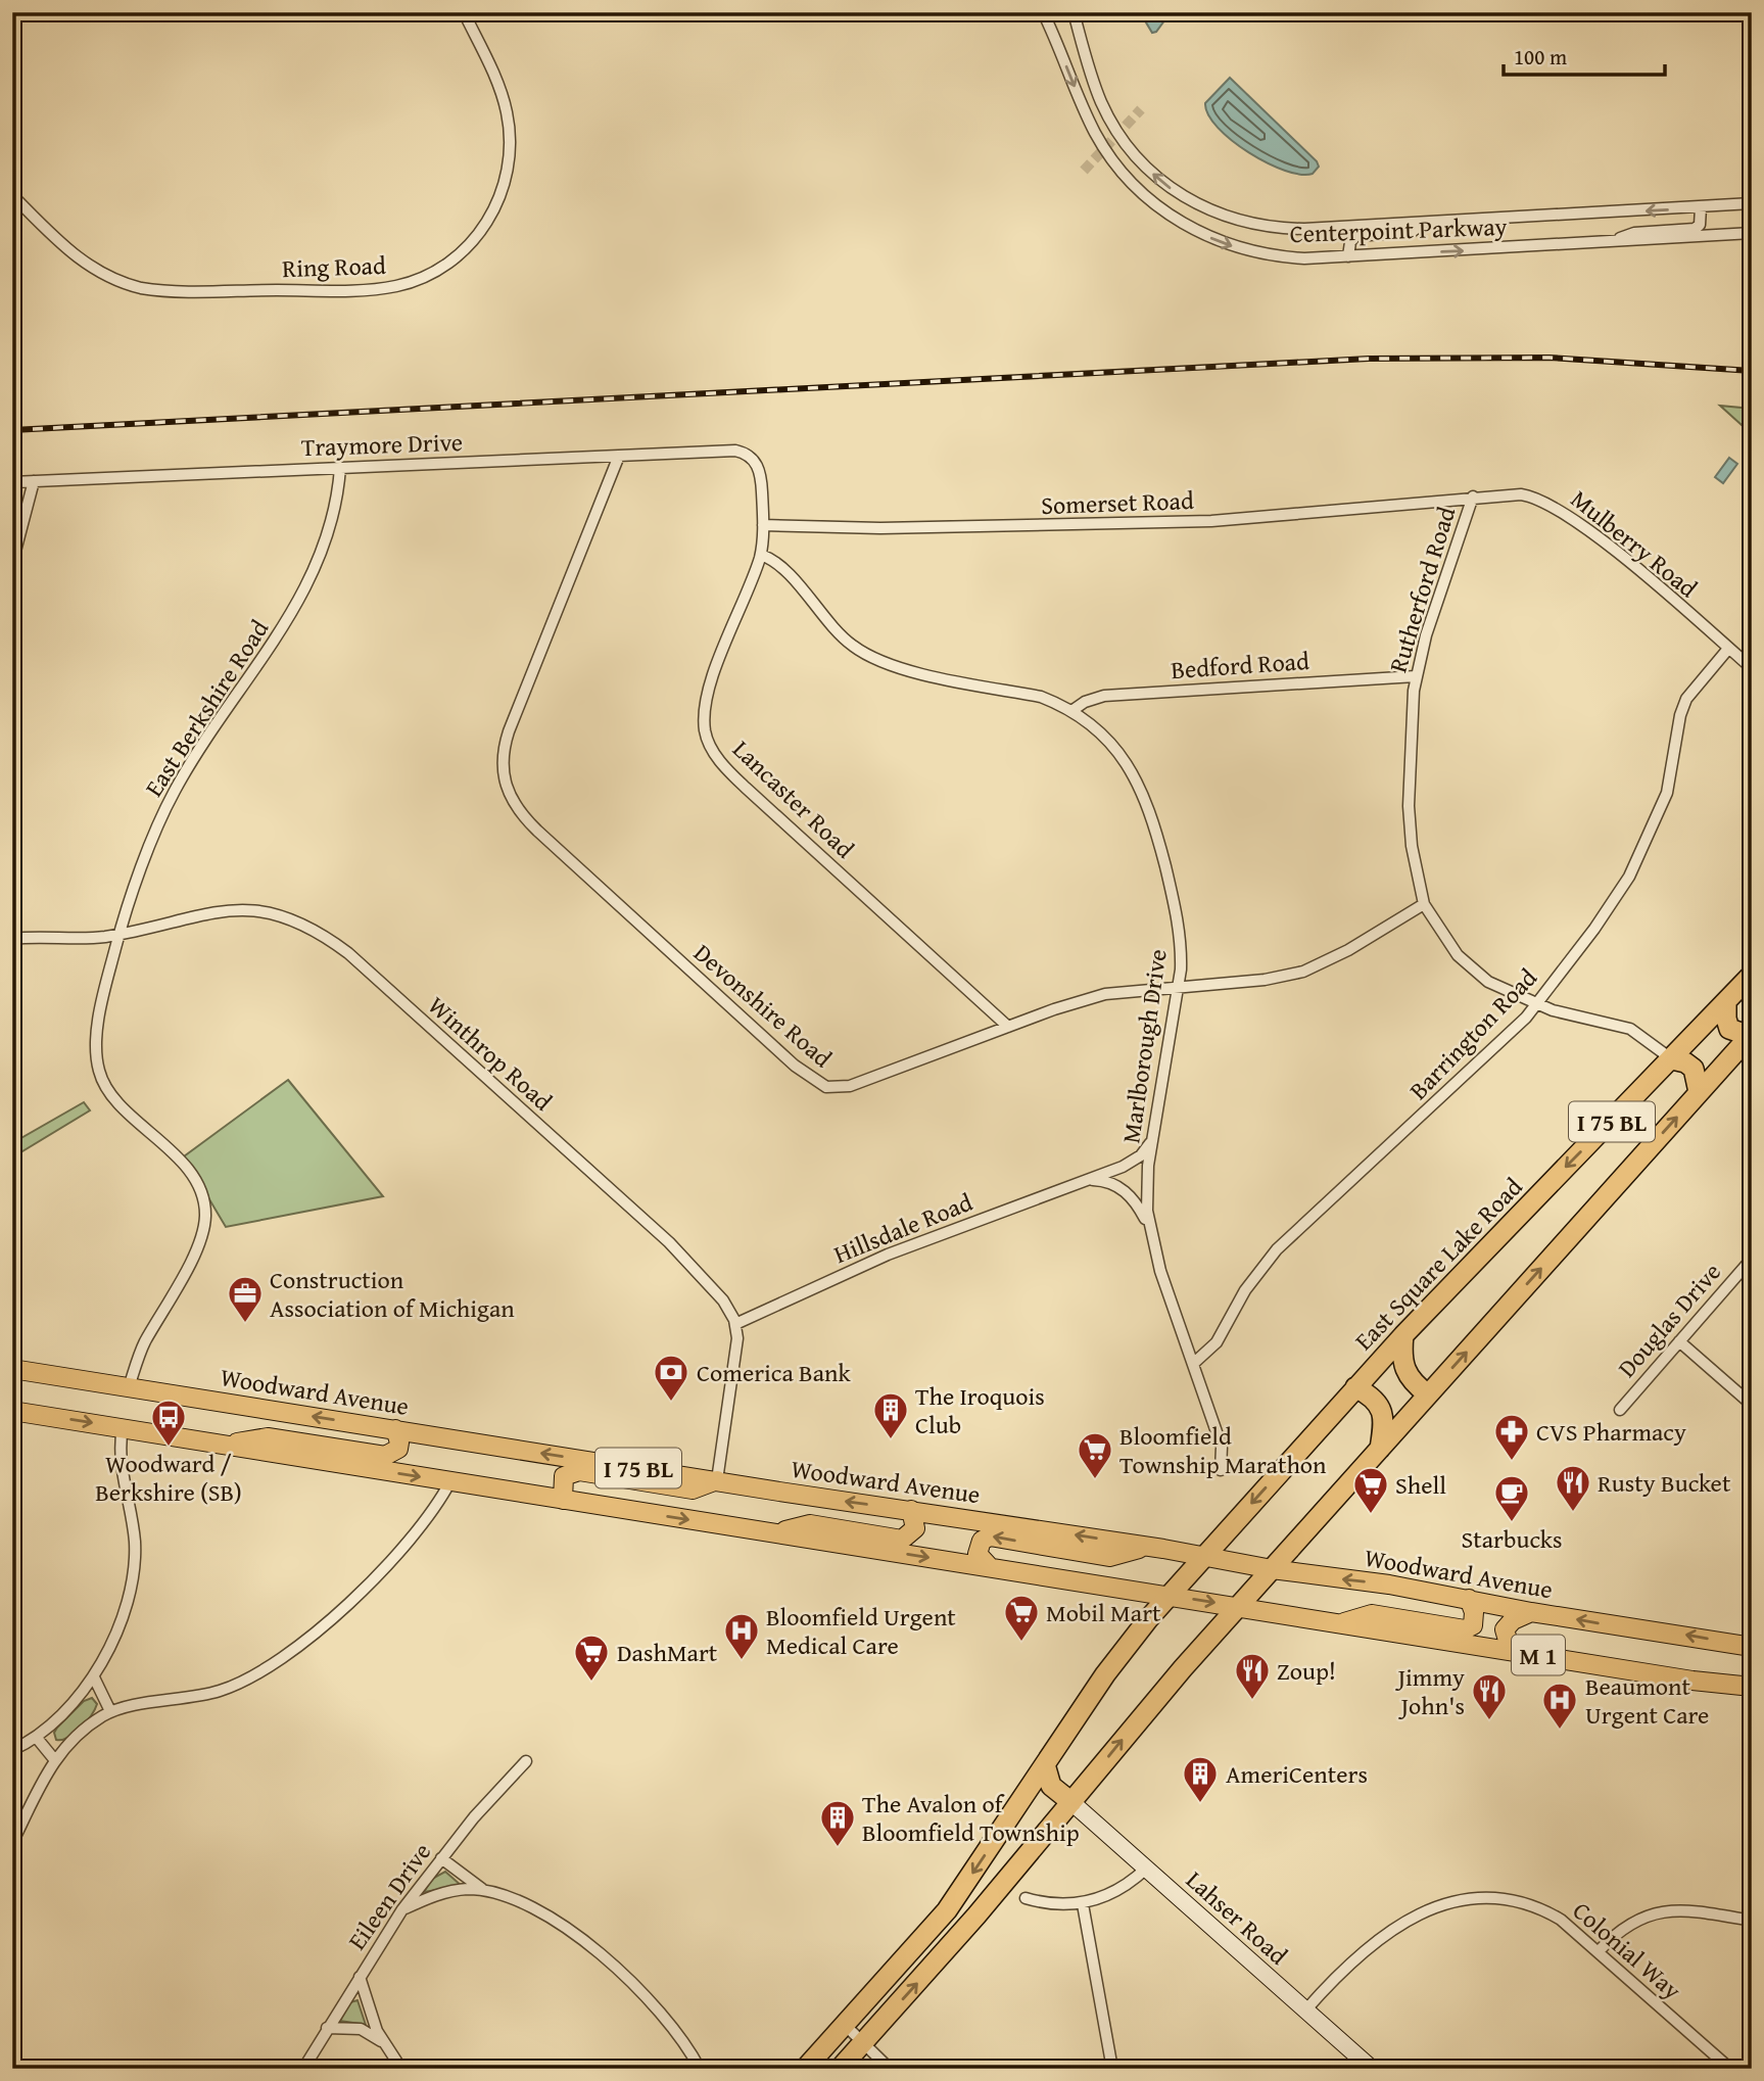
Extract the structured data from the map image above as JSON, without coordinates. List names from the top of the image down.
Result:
{
  "streets": {
    "highway": ["I 75 BL", "East Square Lake Road"],
    "main road": ["Woodward Avenue", "M 1"],
    "street": [
      "Centerpoint Parkway",
      "Ring Road",
      "Traymore Drive",
      "Somerset Road",
      "Mulberry Road",
      "Rutherford Road",
      "Bedford Road",
      "East Berkshire Road",
      "Lancaster Road",
      "Devonshire Road",
      "Barrington Road",
      "Marlborough Drive",
      "Winthrop Road",
      "Hillsdale Road",
      "Douglas Drive",
      "Eileen Drive",
      "Lahser Road",
      "Colonial Way"
    ]
  },
  "crossings": [
    ["Traymore Drive", "East Berkshire Road"],
    ["Traymore Drive", "Lancaster Road"],
    ["Traymore Drive", "Devonshire Road"],
    ["Somerset Road", "Mulberry Road"],
    ["Somerset Road", "Rutherford Road"],
    ["Somerset Road", "Lancaster Road"],
    ["Mulberry Road", "Rutherford Road"],
    ["Mulberry Road", "Barrington Road"],
    ["Rutherford Road", "Bedford Road"],
    ["Rutherford Road", "Devonshire Road"],
    ["Rutherford Road", "Barrington Road"],
    ["Rutherford Road", "East Square Lake Road"],
    ["Bedford Road", "Marlborough Drive"],
    ["East Berkshire Road", "Winthrop Road"],
    ["East Berkshire Road", "Woodward Avenue"],
    ["Lancaster Road", "Devonshire Road"],
    ["Lancaster Road", "Marlborough Drive"],
    ["Devonshire Road", "Marlborough Drive"],
    ["Barrington Road", "Marlborough Drive"],
    ["Marlborough Drive", "Hillsdale Road"],
    ["Winthrop Road", "Hillsdale Road"],
    ["I 75 BL", "East Square Lake Road"],
    ["I 75 BL", "Woodward Avenue"],
    ["I 75 BL", "M 1"],
    ["East Square Lake Road", "Woodward Avenue"],
    ["Lahser Road", "Colonial Way"]
  ],
  "places": {
    "office": ["Construction Association of Michigan"],
    "bank": ["Comerica Bank"],
    "building": ["The Iroquois Club", "AmeriCenters", "The Avalon of Bloomfield Township"],
    "bus stop": ["Woodward / Berkshire (SB)"],
    "pharmacy": ["CVS Pharmacy"],
    "supermarket": [
      "Bloomfield Township Marathon",
      "Shell",
      "Mobil Mart",
      "DashMart"
    ],
    "restaurant": ["Rusty Bucket", "Zoup!", "Jimmy John's"],
    "cafe": ["Starbucks"],
    "hospital": ["Bloomfield Urgent Medical Care", "Beaumont Urgent Care"]
  },
  "scale_bar": "100 m"
}
